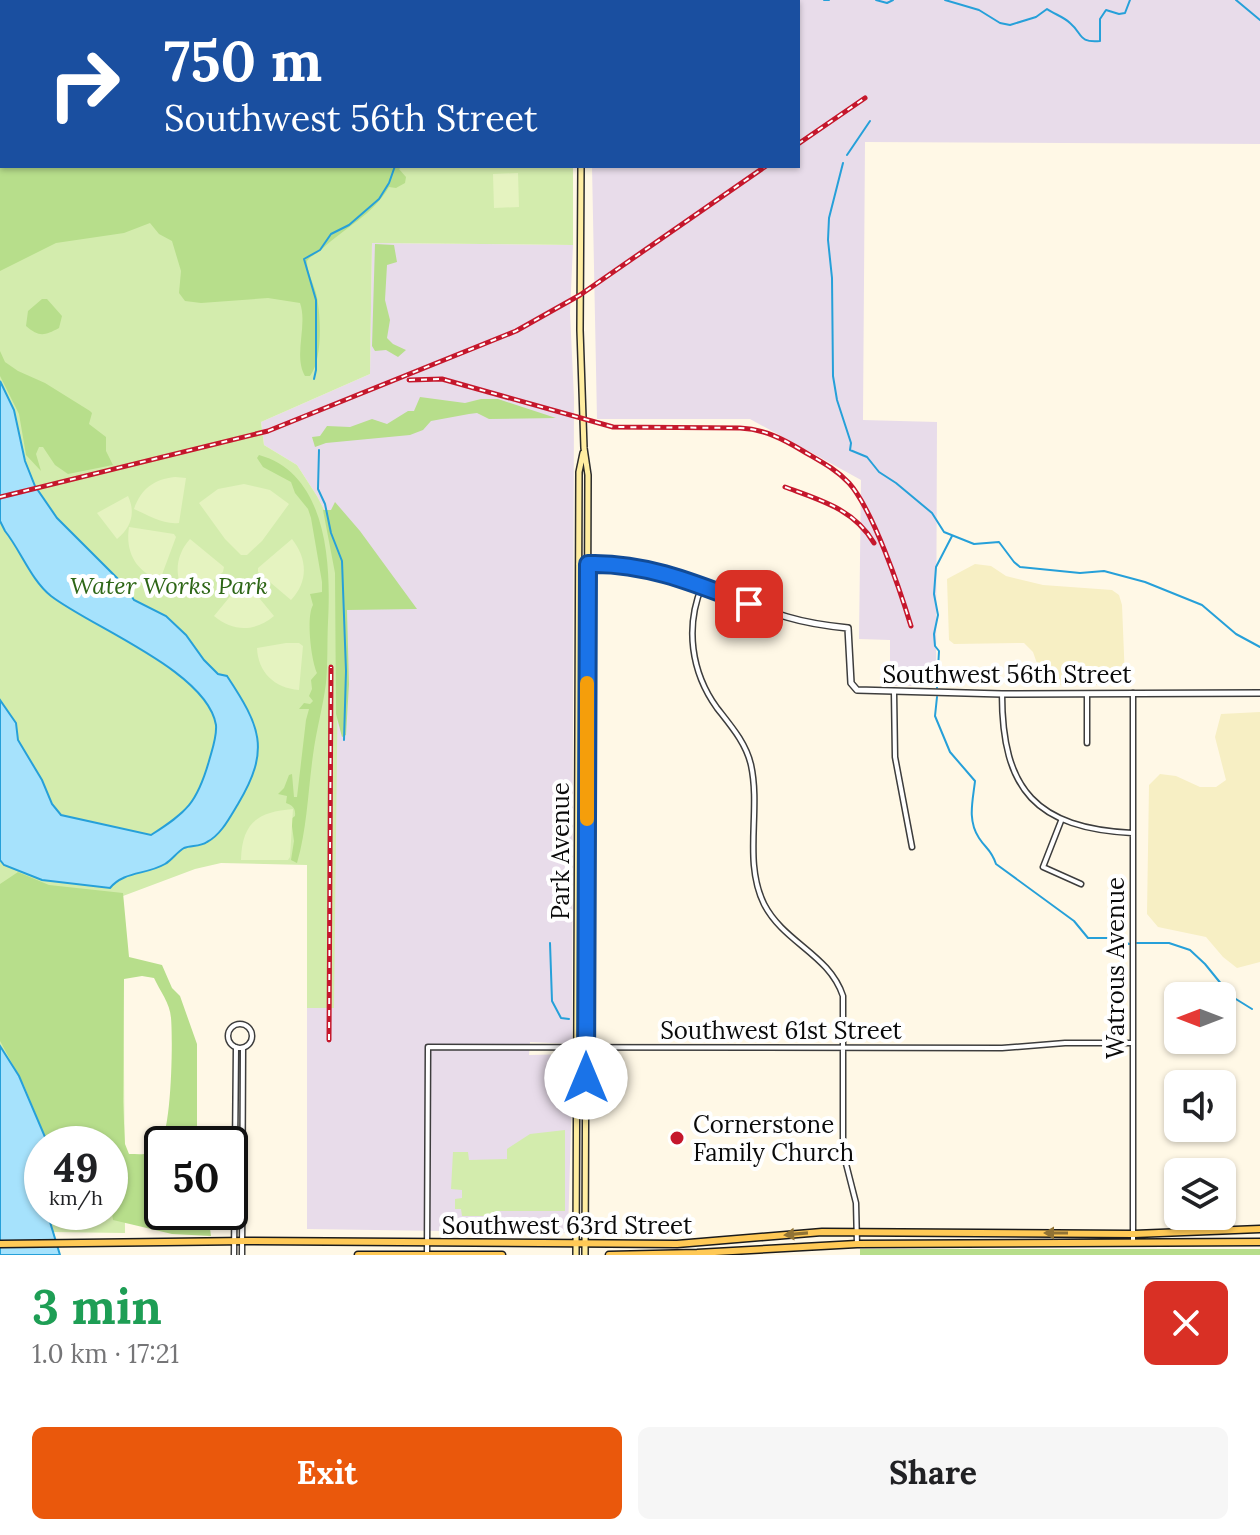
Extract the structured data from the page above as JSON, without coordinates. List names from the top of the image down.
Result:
{
  "streets": {
    "main road": ["Park Avenue", "Southwest 63rd Street"],
    "street": ["Southwest 56th Street", "Watrous Avenue", "Southwest 61st Street"]
  },
  "crossings": [
    ["Southwest 56th Street", "Park Avenue"],
    ["Southwest 56th Street", "Watrous Avenue"],
    ["Park Avenue", "Southwest 61st Street"],
    ["Park Avenue", "Southwest 63rd Street"],
    ["Watrous Avenue", "Southwest 61st Street"],
    ["Watrous Avenue", "Southwest 63rd Street"],
    ["Southwest 61st Street", "Southwest 63rd Street"]
  ],
  "parks": ["Water Works Park"],
  "places": ["Cornerstone Family Church"],
  "north": "left",
  "page": {
    "turn": ["750 m", "Southwest 56th Street"],
    "speed": "49 km/h",
    "limit": "50",
    "heading": ["3 min", "1.0 km · 17:21"],
    "buttons": ["Exit", "Share"]
  }
}
